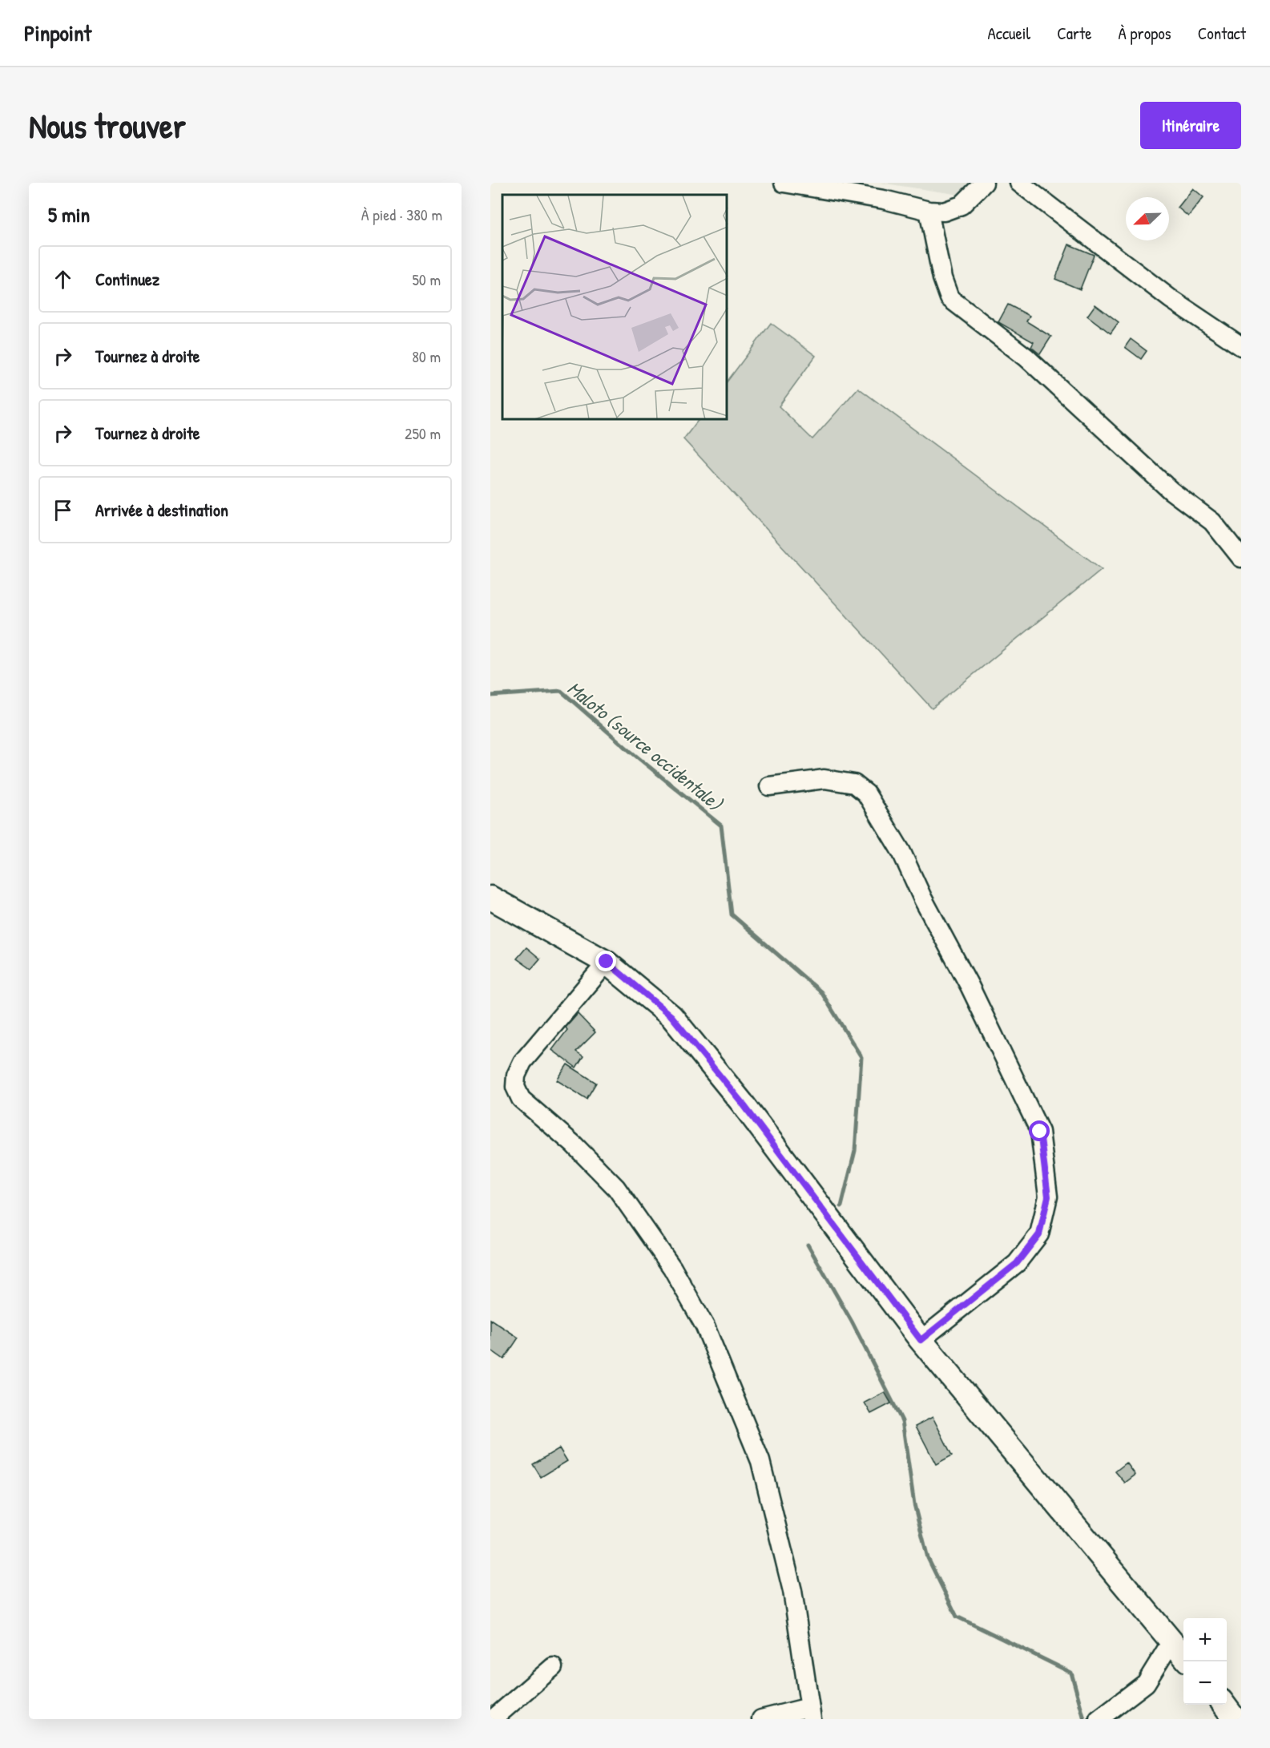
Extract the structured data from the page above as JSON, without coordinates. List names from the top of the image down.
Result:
{
  "water": ["Maloto (source occidentale)"],
  "north": "bottom left",
  "page": {
    "header": "Pinpoint",
    "nav": [
      "Accueil",
      "Carte",
      "À propos",
      "Contact"
    ],
    "buttons": "Itinéraire",
    "title": "Nous trouver",
    "heading": ["5 min", "À pied · 380 m"],
    "list": [
      ["Continuez", "50 m"],
      ["Tournez à droite", "80 m"],
      ["Tournez à droite", "250 m"],
      "Arrivée à destination"
    ],
    "map_buttons": ["+", "−"]
  }
}
